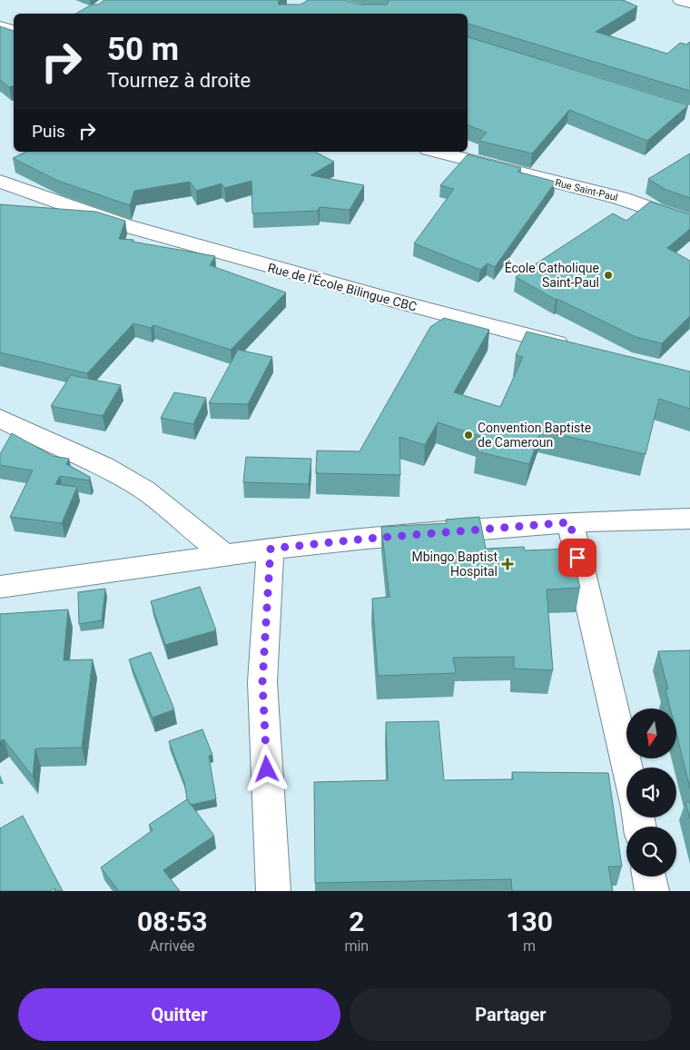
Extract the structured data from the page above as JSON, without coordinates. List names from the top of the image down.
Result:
{
  "streets": {
    "street": ["Rue Saint-Paul", "Rue de l'École Bilingue CBC"]
  },
  "places": {
    "other": ["École Catholique Saint-Paul", "Convention Baptiste de Cameroun"],
    "health": ["Mbingo Baptist Hospital"]
  },
  "north": "bottom",
  "page": {
    "turn": ["50 m", "Tournez à droite"],
    "then": "Puis",
    "eta": [
      "08:53",
      "Arrivée",
      "2",
      "min",
      "130",
      "m"
    ],
    "buttons": ["Quitter", "Partager"]
  }
}
